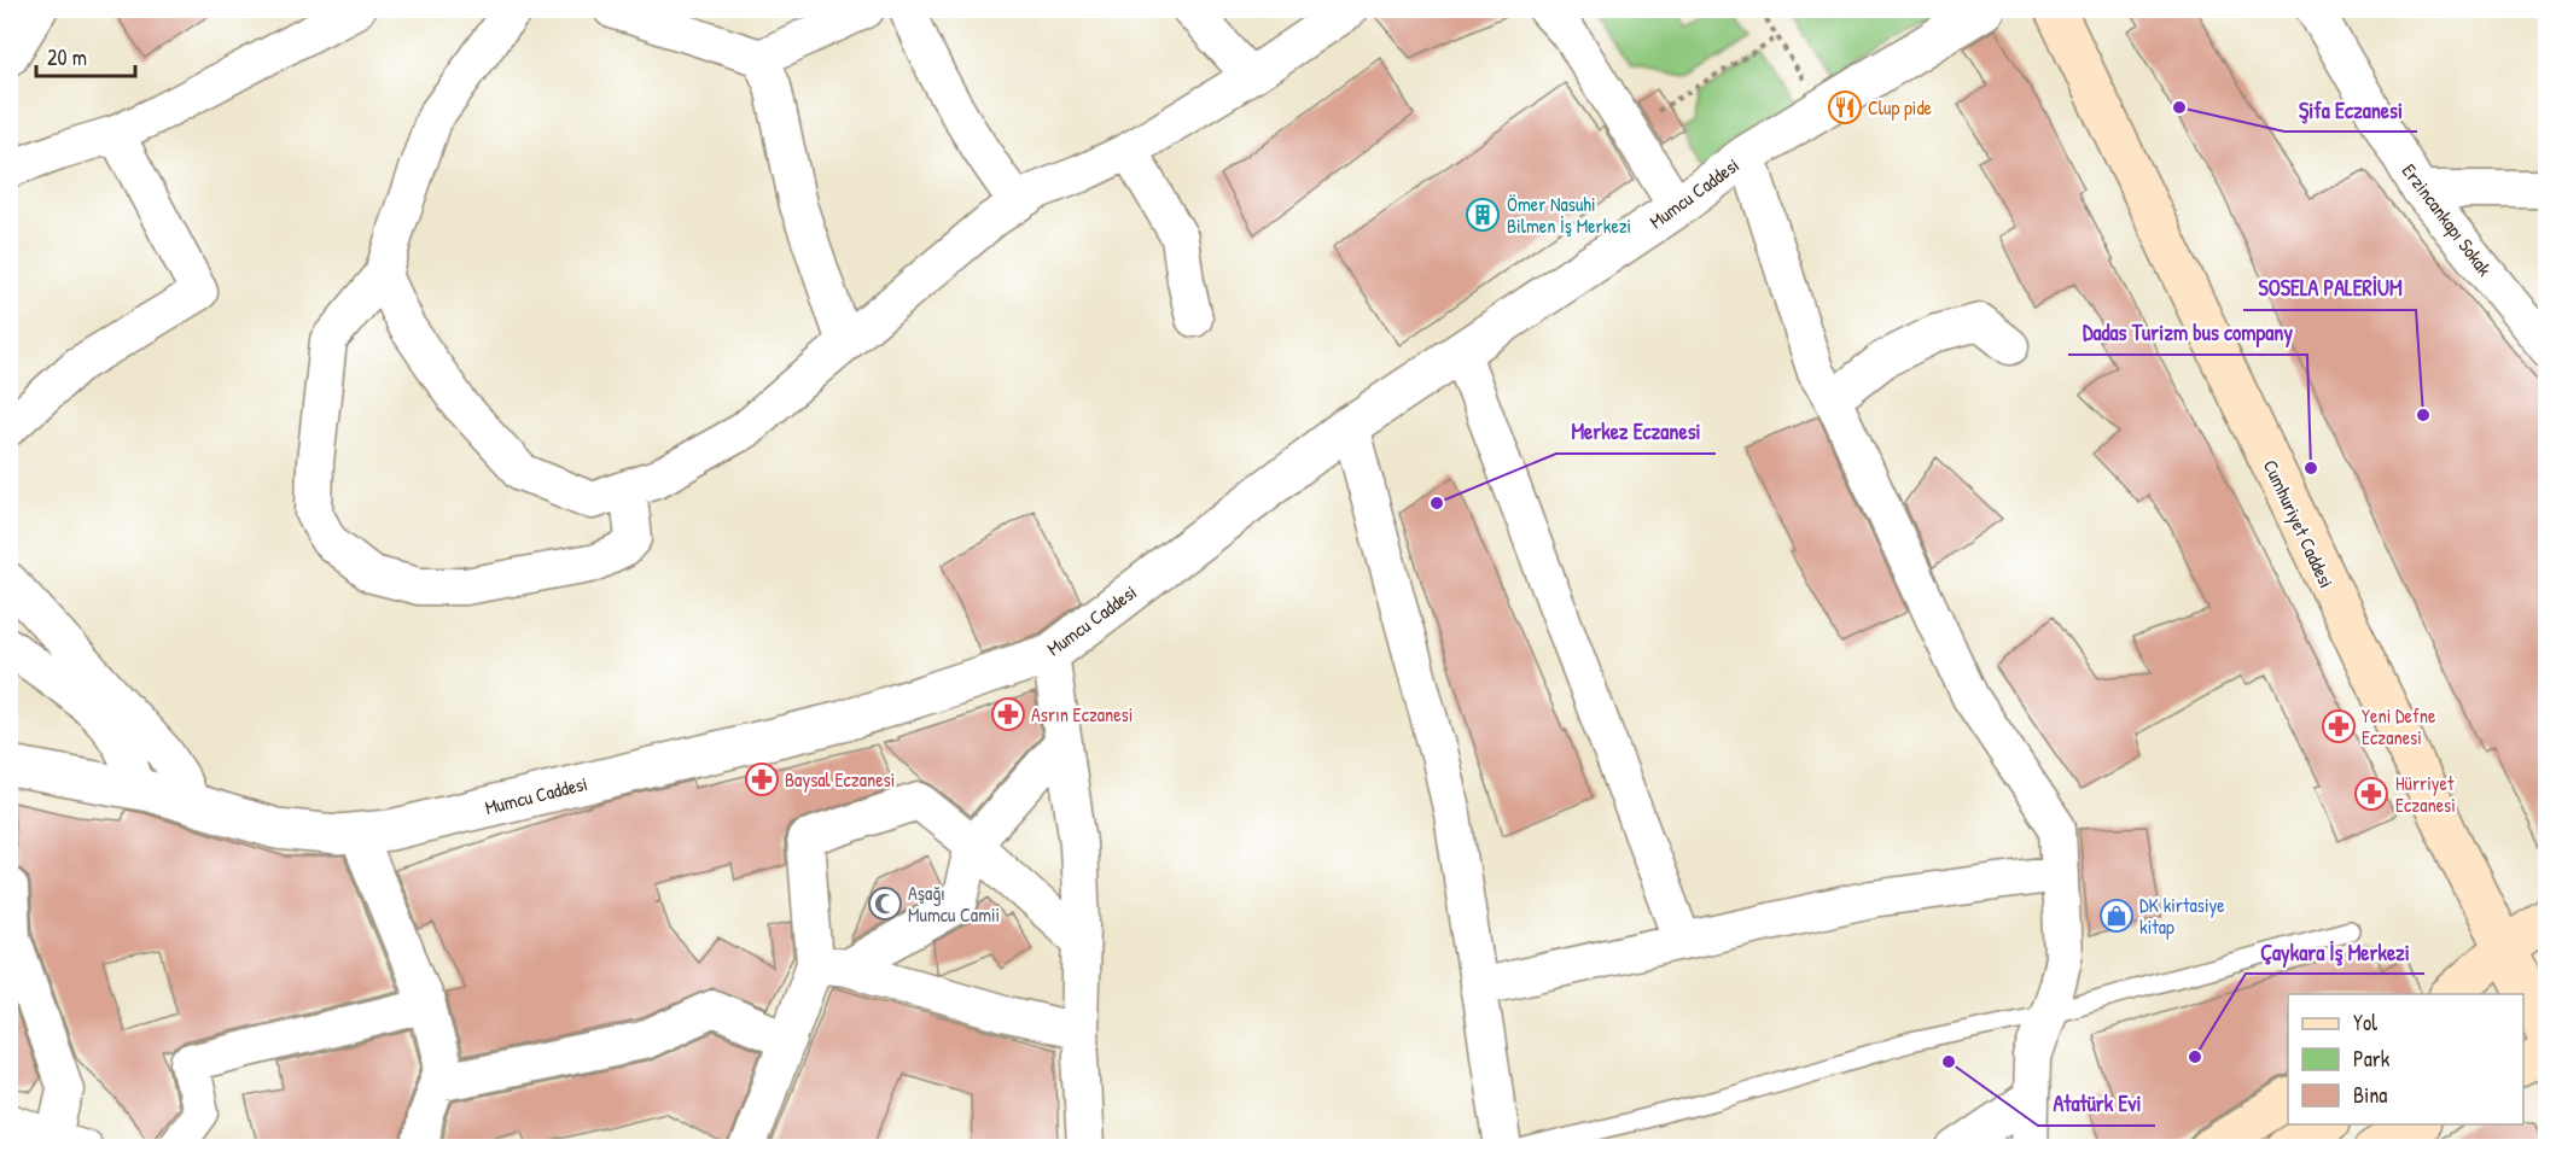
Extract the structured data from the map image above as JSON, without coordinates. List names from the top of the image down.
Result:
{
  "streets": {
    "main road": ["Cumhuriyet Caddesi"],
    "street": ["Mumcu Caddesi", "Erzincankapı Sokak"]
  },
  "places": {
    "restaurant": ["Clup pide"],
    "other": [
      "Şifa Eczanesi",
      "SOSELA PALERİUM",
      "Dadas Turizm bus company",
      "Merkez Eczanesi",
      "Çaykara İş Merkezi",
      "Atatürk Evi"
    ],
    "building": ["Ömer Nasuhi Bilmen İş Merkezi"],
    "pharmacy": [
      "Asrın Eczanesi",
      "Yeni Defne Eczanesi",
      "Baysal Eczanesi",
      "Hürriyet Eczanesi"
    ],
    "mosque": ["Aşağı Mumcu Camii"],
    "shop": ["DK kirtasiye kitap"]
  },
  "legend": ["Yol", "Park", "Bina"],
  "scale_bar": "20 m"
}
